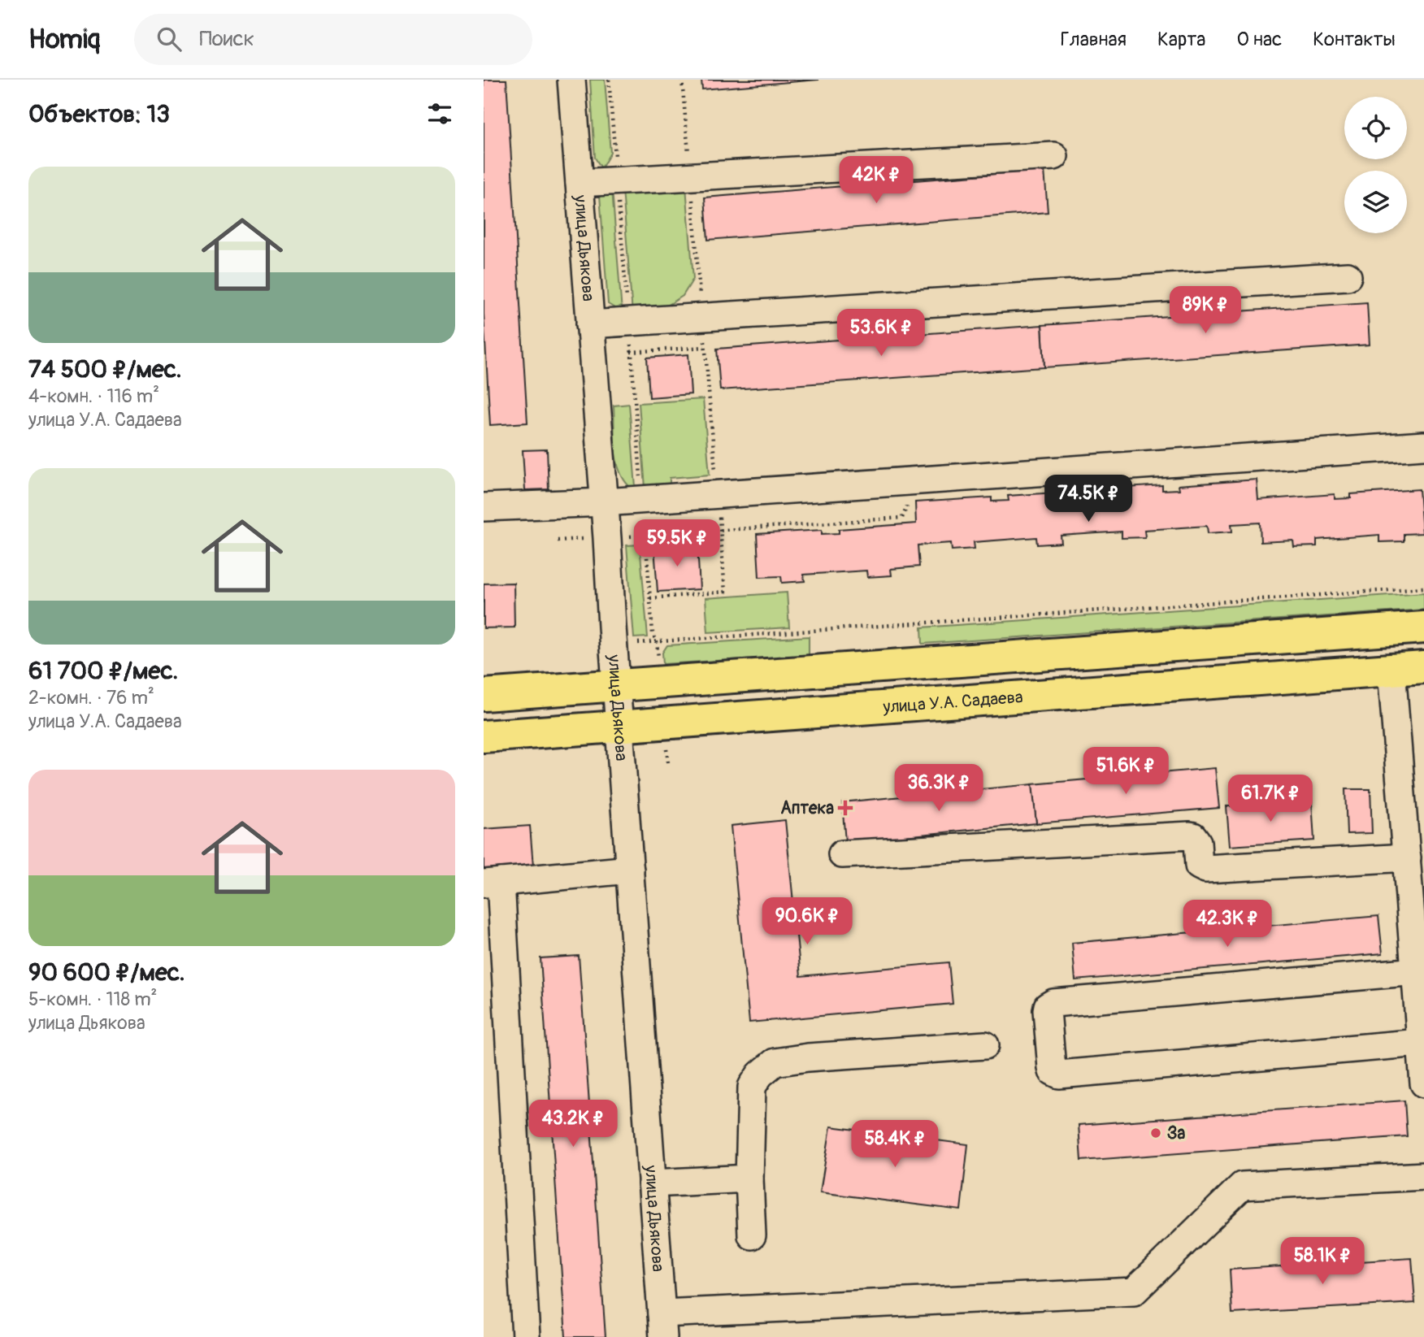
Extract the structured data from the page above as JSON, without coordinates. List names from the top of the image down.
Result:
{
  "streets": {
    "main road": ["улица У.А. Садаева"],
    "street": ["улица Дьякова"]
  },
  "crossings": [
    ["улица Дьякова", "улица У.А. Садаева"]
  ],
  "places": {
    "health": ["Аптека"],
    "other": ["За"]
  },
  "page": {
    "header": "Homiq",
    "search": "Поиск",
    "nav": [
      "Главная",
      "Карта",
      "О нас",
      "Контакты"
    ],
    "heading": "Объектов: 13",
    "list": [
      {
        "name": "74 500 ₽/мес.",
        "note": "4-комн. · 116 m² · улица У.А. Садаева"
      },
      {
        "name": "61 700 ₽/мес.",
        "note": "2-комн. · 76 m² · улица У.А. Садаева"
      },
      {
        "name": "90 600 ₽/мес.",
        "note": "5-комн. · 118 m² · улица Дьякова"
      }
    ],
    "price": [
      "42K ₽",
      "89K ₽",
      "53.6K ₽",
      "74.5K ₽",
      "59.5K ₽",
      "51.6K ₽",
      "36.3K ₽",
      "61.7K ₽",
      "90.6K ₽",
      "42.3K ₽",
      "43.2K ₽",
      "58.4K ₽",
      "58.1K ₽"
    ]
  }
}
